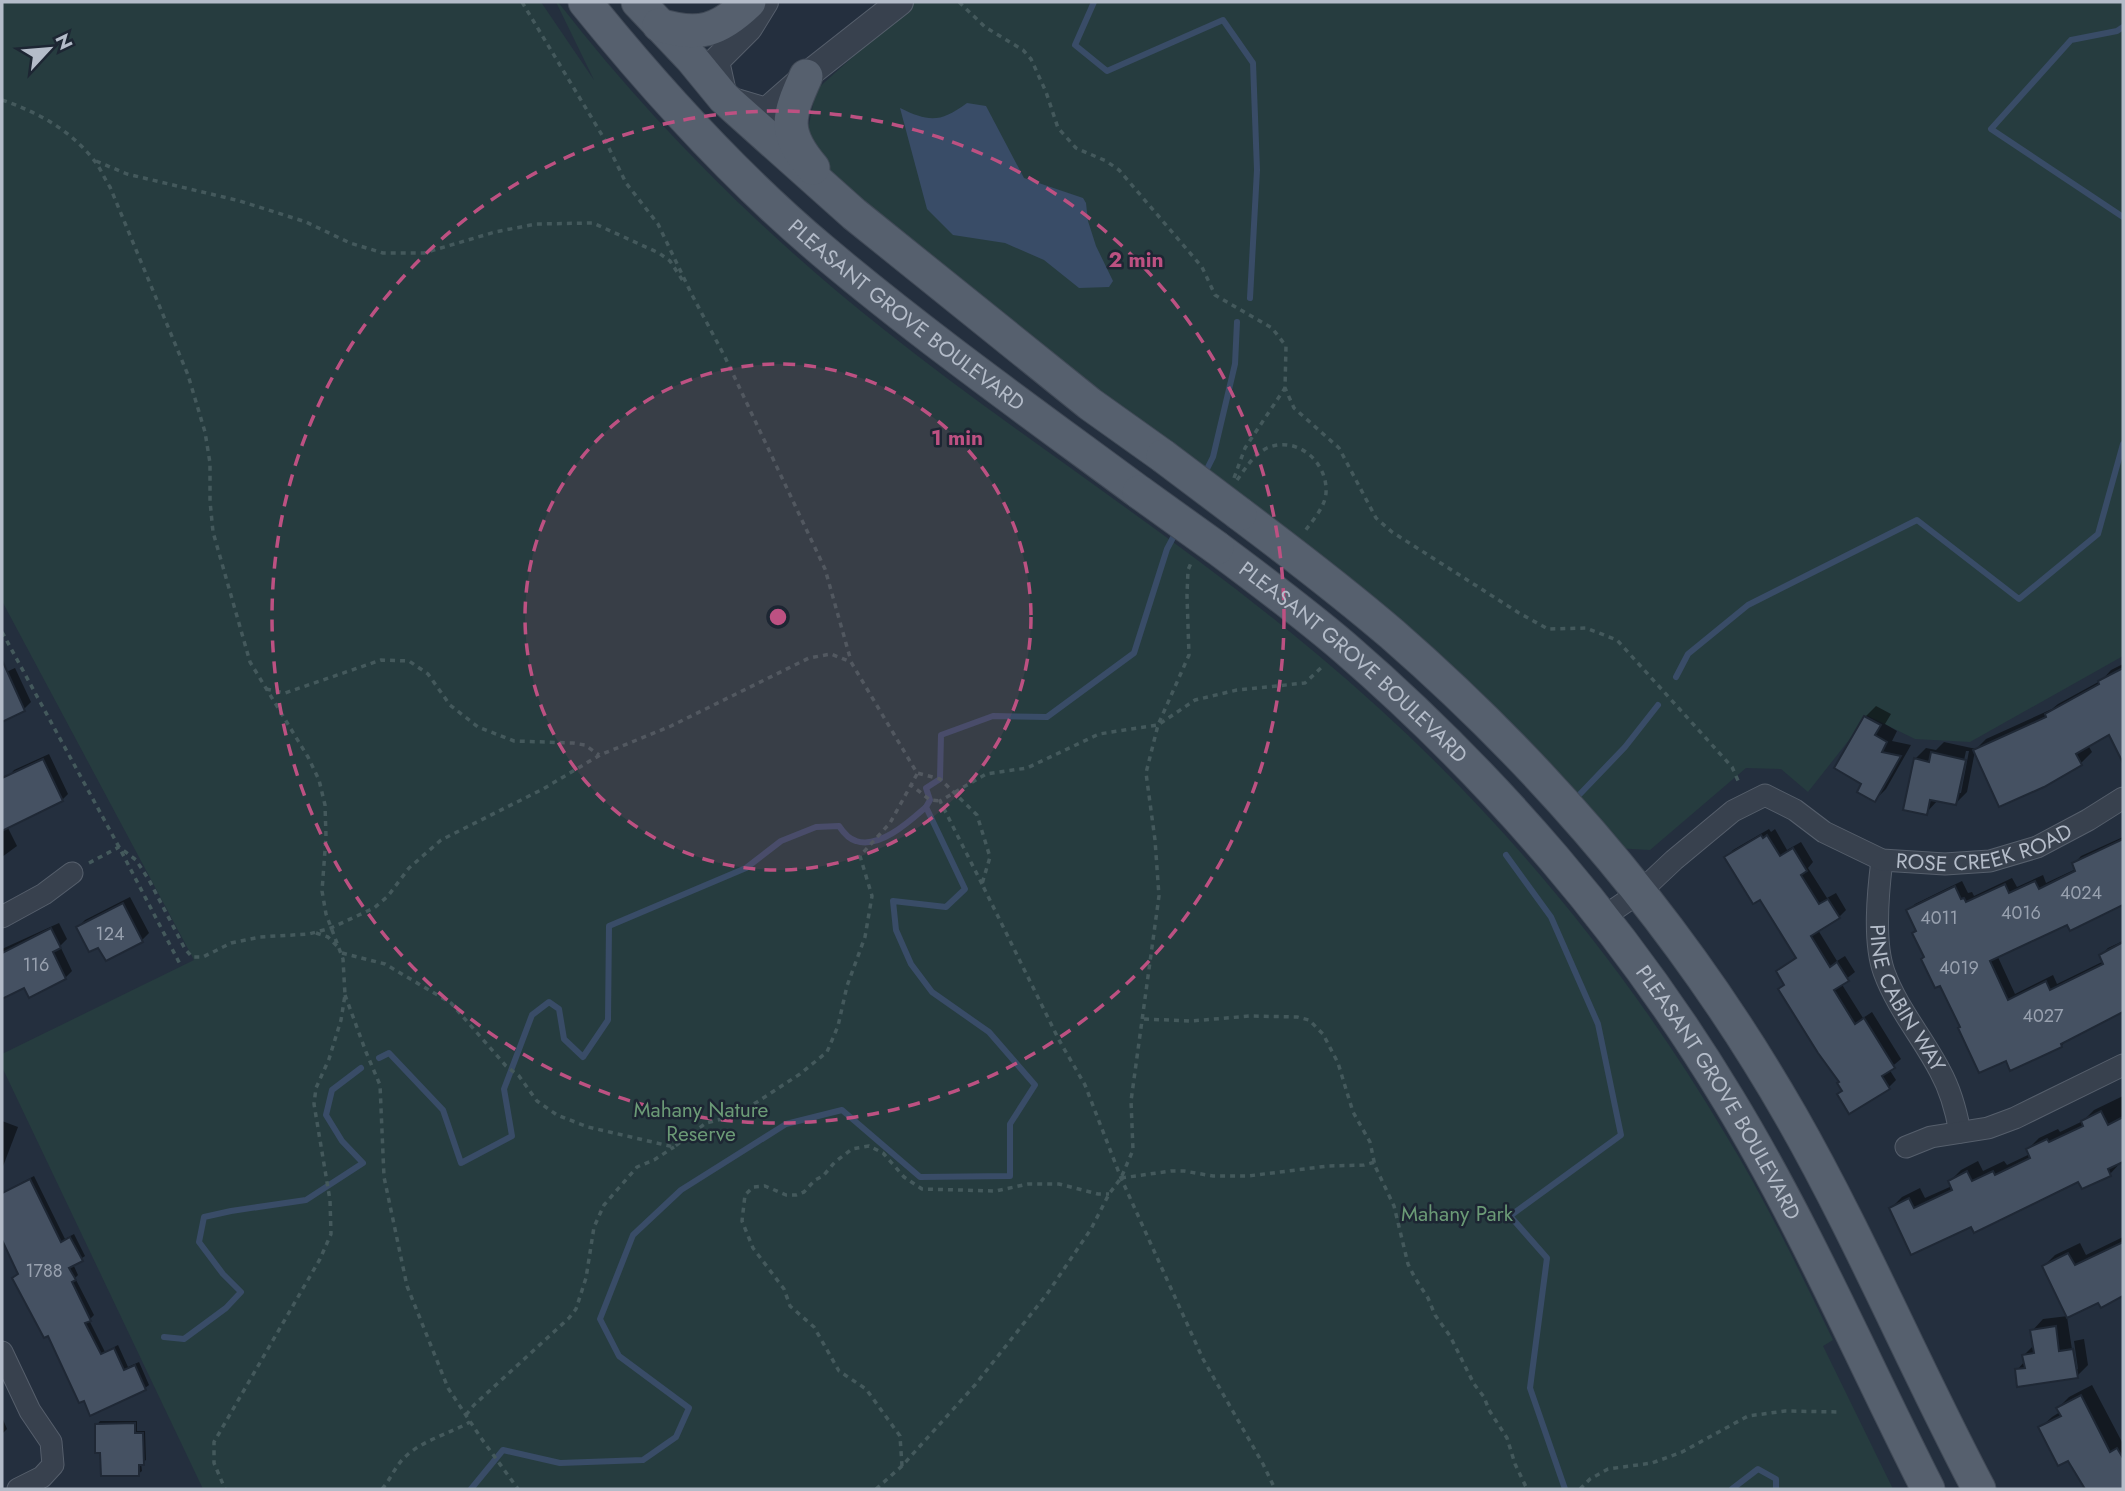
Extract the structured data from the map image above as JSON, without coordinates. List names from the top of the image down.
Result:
{
  "streets": {
    "main road": ["PLEASANT GROVE BOULEVARD"],
    "street": ["ROSE CREEK ROAD", "PINE CABIN WAY"]
  },
  "crossings": [
    ["ROSE CREEK ROAD", "PINE CABIN WAY"]
  ],
  "parks": ["Mahany Nature Reserve", "Mahany Park"],
  "house_numbers": [
    "4024",
    "4016",
    "4011",
    "124",
    "116",
    "4019",
    "4027",
    "1788"
  ],
  "north": "top right",
  "rings": ["2 min", "1 min"]
}
